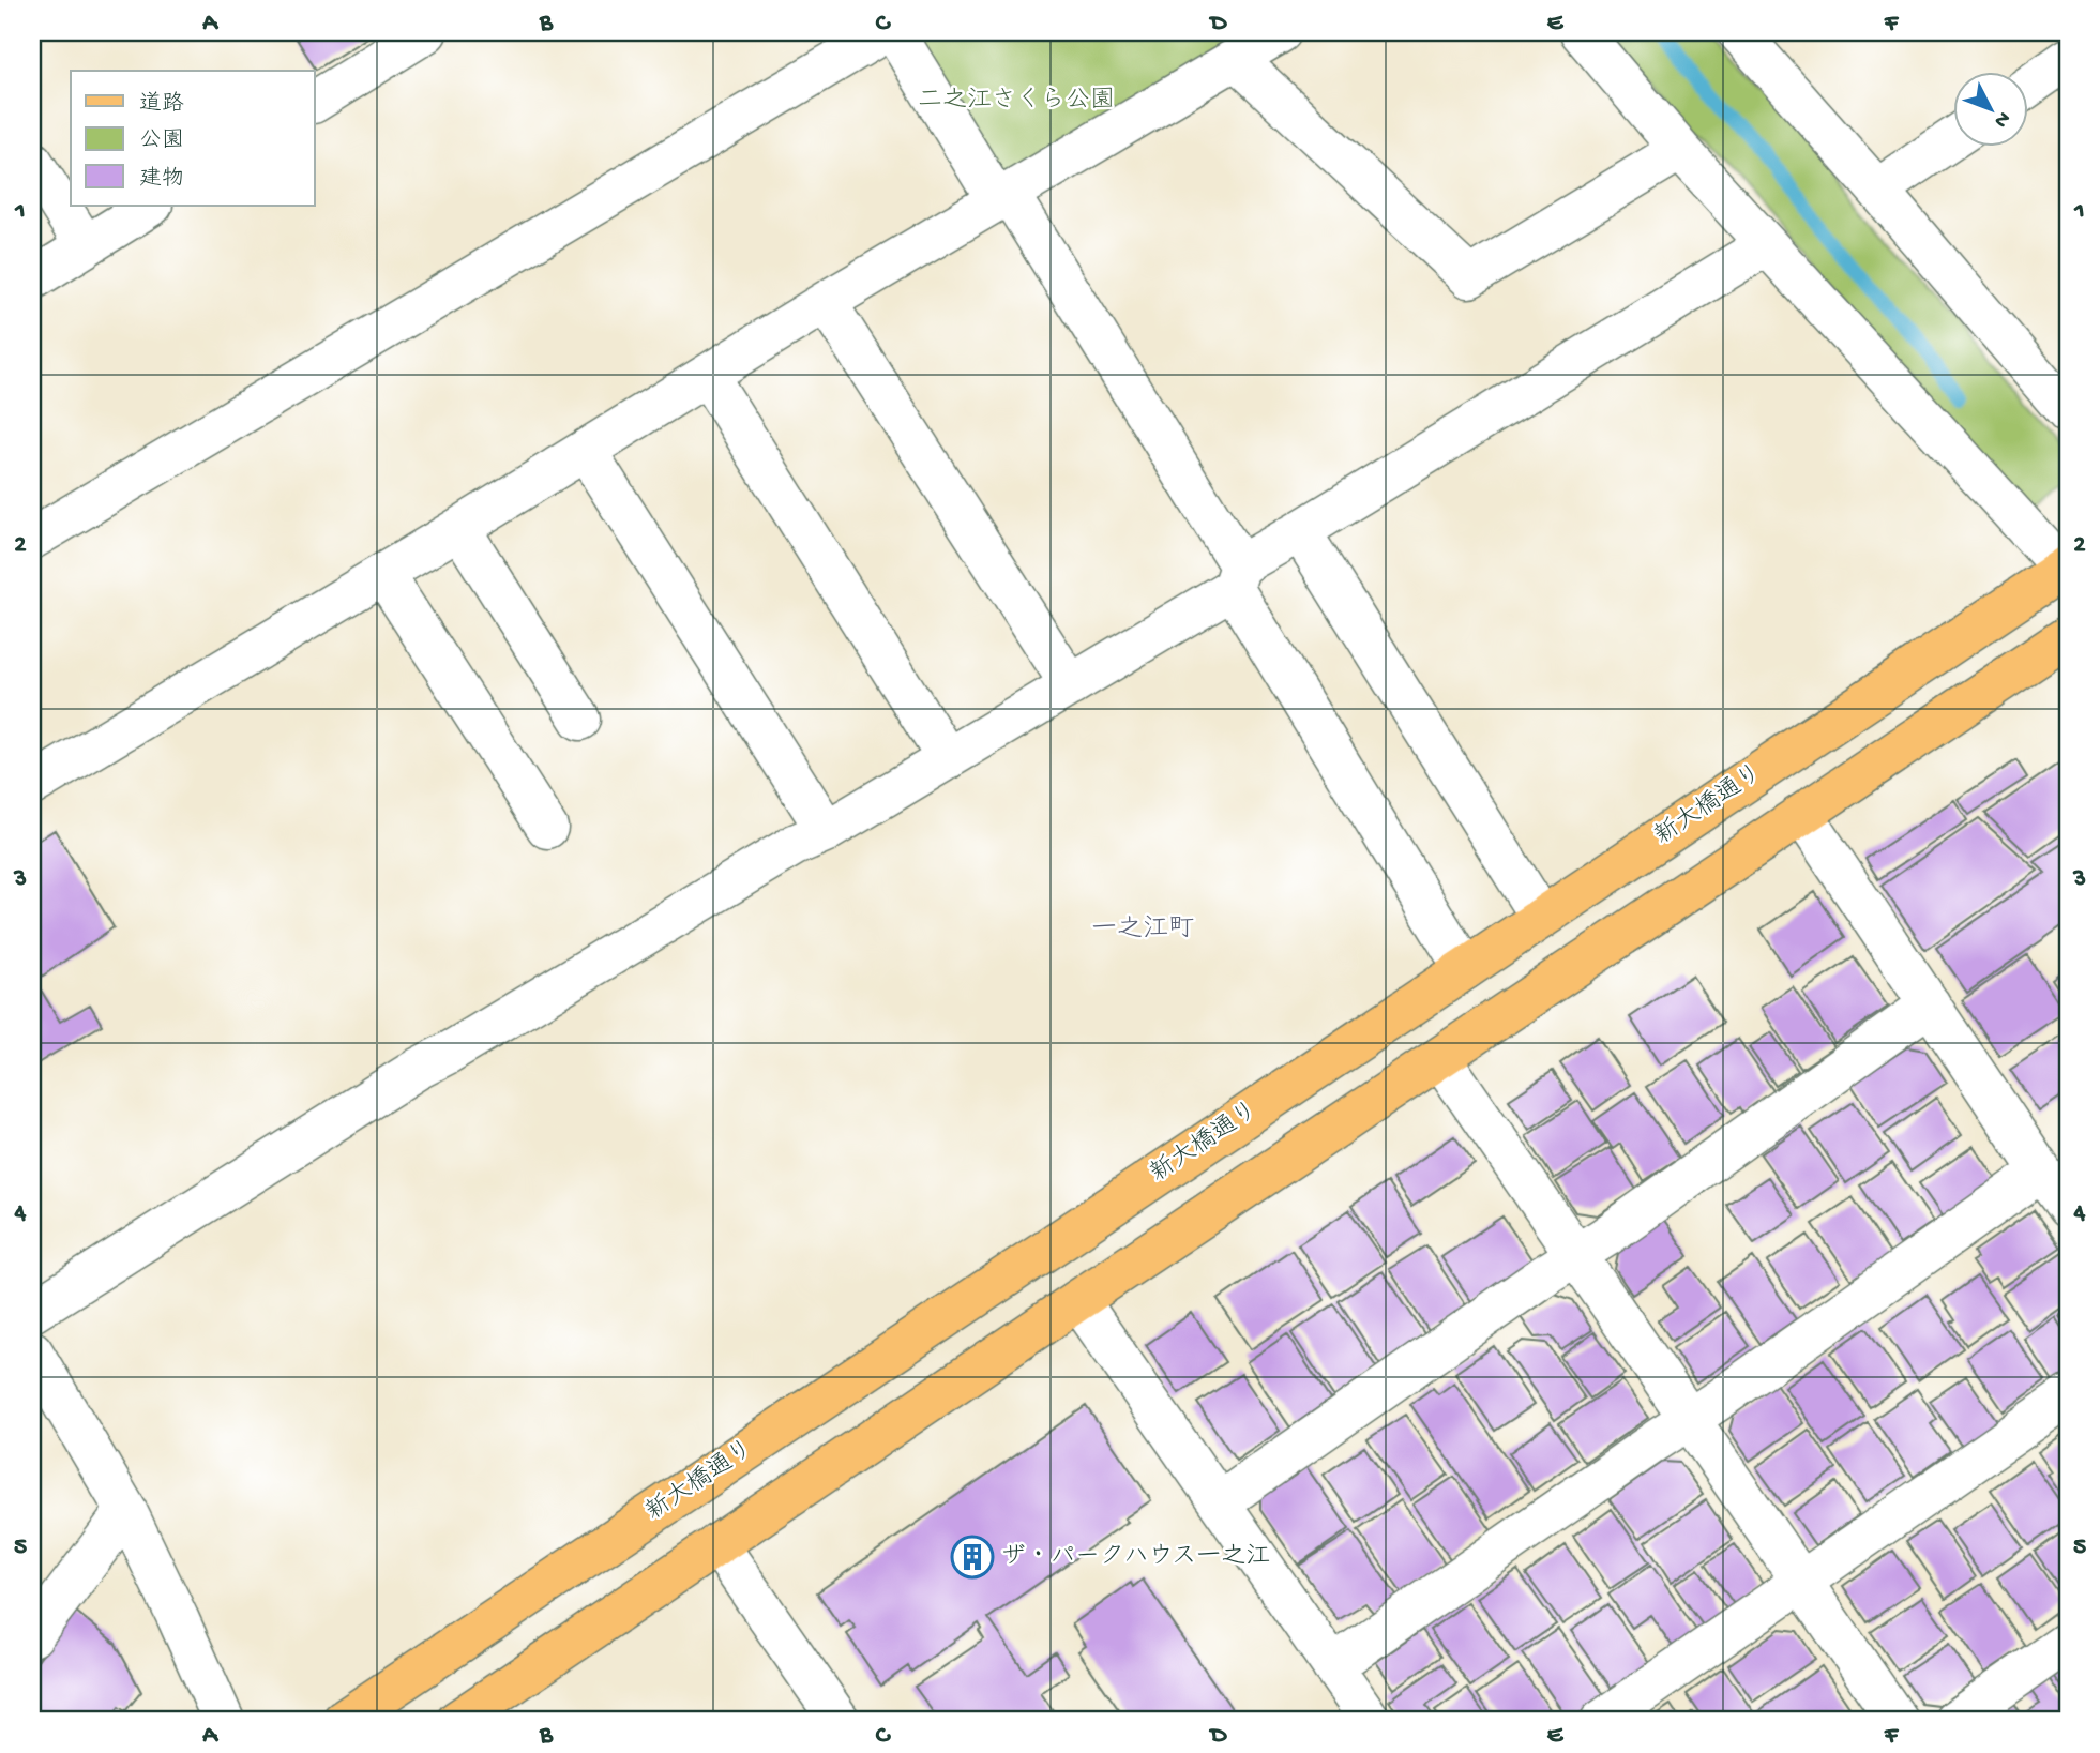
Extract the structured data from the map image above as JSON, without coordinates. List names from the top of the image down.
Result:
{
  "streets": {
    "main road": ["新大橋通り"]
  },
  "districts": ["一之江町"],
  "parks": ["二之江さくら公園"],
  "places": {
    "building": ["ザ・パークハウス一之江"]
  },
  "legend": ["道路", "公園", "建物"],
  "north": "bottom right",
  "grid": {
    "columns": [
      "A",
      "B",
      "C",
      "D",
      "E",
      "F"
    ],
    "rows": [
      "1",
      "2",
      "3",
      "4",
      "5"
    ]
  }
}
